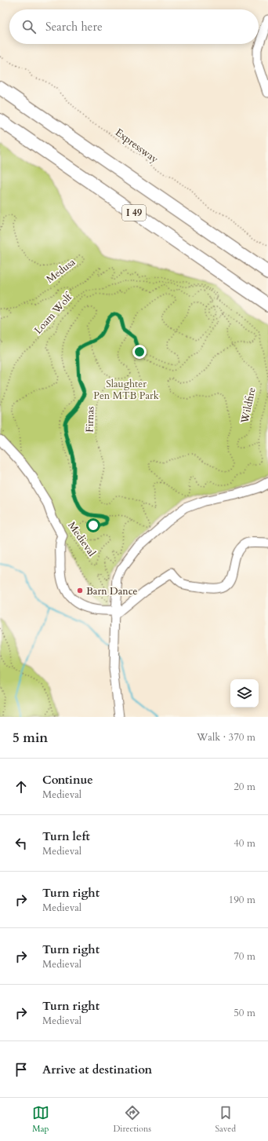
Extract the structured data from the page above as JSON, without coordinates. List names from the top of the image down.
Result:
{
  "streets": {
    "highway": ["I 49"],
    "path": [
      "Expressway",
      "Medusa",
      "Loam Wolf",
      "Wildfire",
      "Firnas",
      "Medieval"
    ]
  },
  "parks": ["Slaughter Pen MTB Park"],
  "places": ["Barn Dance"],
  "page": {
    "search": "Search here",
    "heading": ["5 min", "Walk · 370 m"],
    "list": [
      ["Continue", "Medieval", "20 m"],
      ["Turn left", "Medieval", "40 m"],
      ["Turn right", "Medieval", "190 m"],
      ["Turn right", "Medieval", "70 m"],
      ["Turn right", "Medieval", "50 m"],
      "Arrive at destination"
    ],
    "nav": ["Map", "Directions", "Saved"]
  }
}
